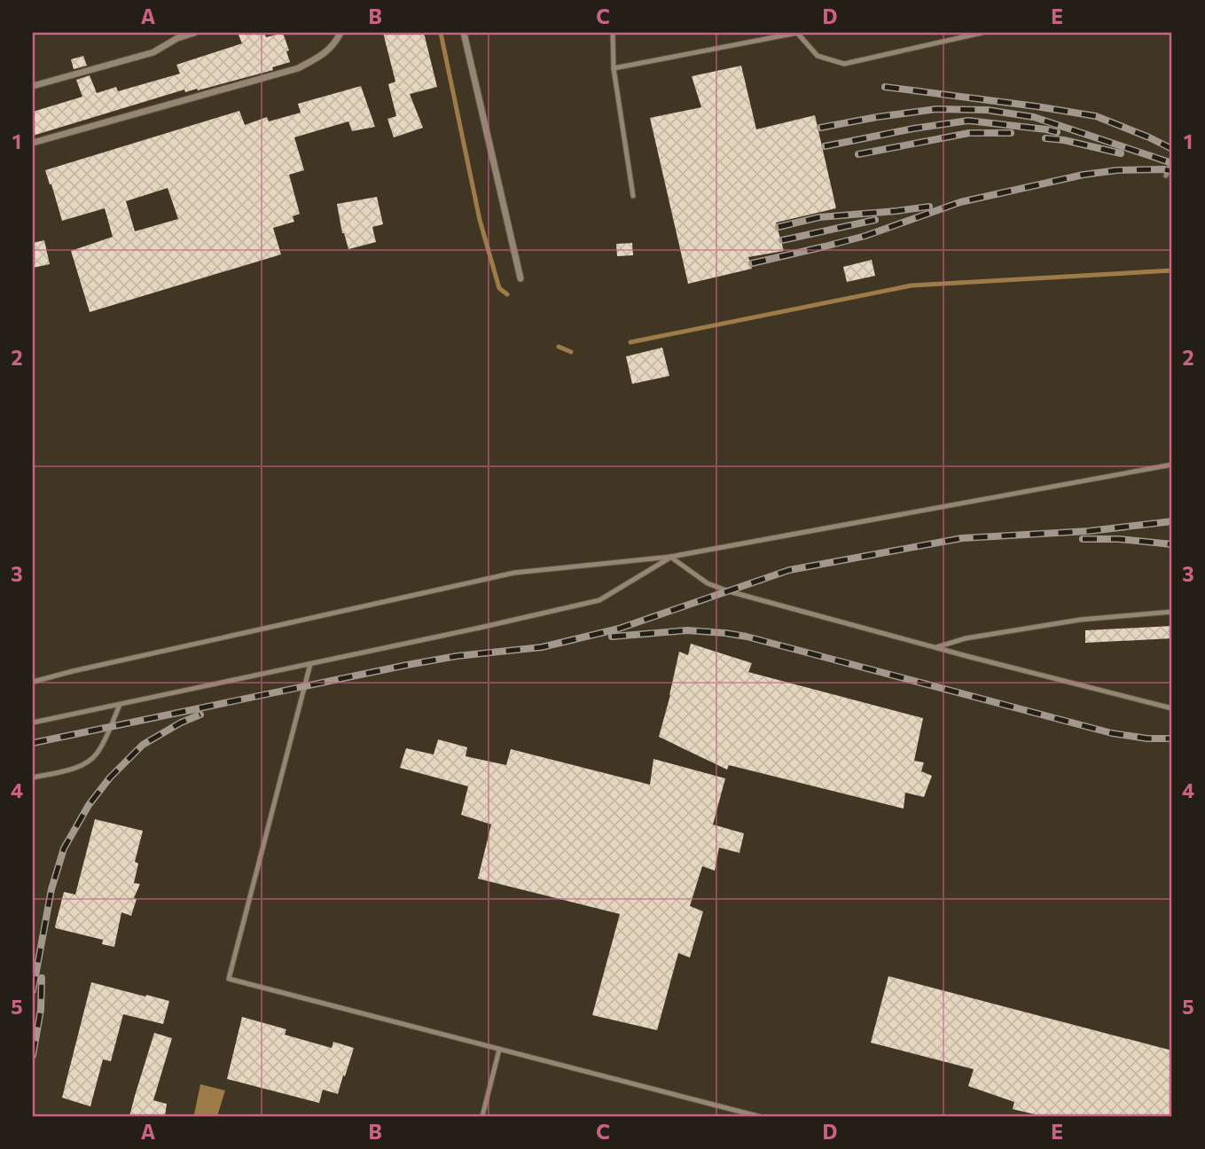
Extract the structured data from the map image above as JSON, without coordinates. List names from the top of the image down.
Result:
{
  "grid": {
    "columns": [
      "A",
      "B",
      "C",
      "D",
      "E"
    ],
    "rows": [
      "1",
      "2",
      "3",
      "4",
      "5"
    ]
  }
}
